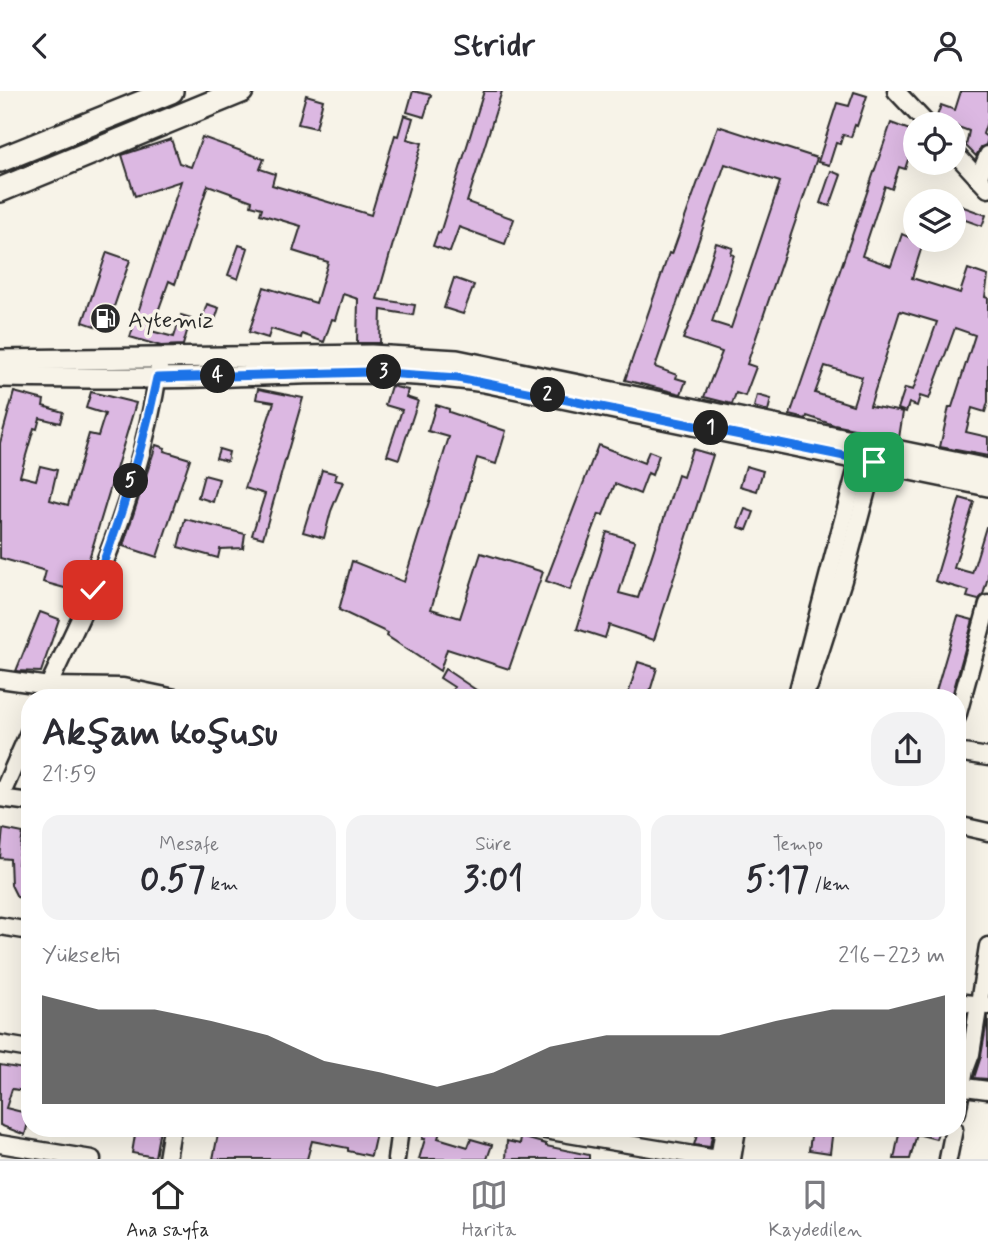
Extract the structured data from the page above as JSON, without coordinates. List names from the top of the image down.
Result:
{
  "places": {
    "fuel station": ["Aytemiz"]
  },
  "page": {
    "header": "Stridr",
    "pins": [
      "3",
      "4",
      "2",
      "1",
      "5"
    ],
    "heading": ["Akşam koşusu", "21:59"],
    "stats": [
      ["Mesafe", "0.57 km"],
      ["Süre", "3:01"],
      ["Tempo", "5:17 /km"]
    ],
    "chart": ["Yükselti", "216–223 m"],
    "tabs": ["Ana sayfa", "Harita", "Kaydedilen"]
  }
}
